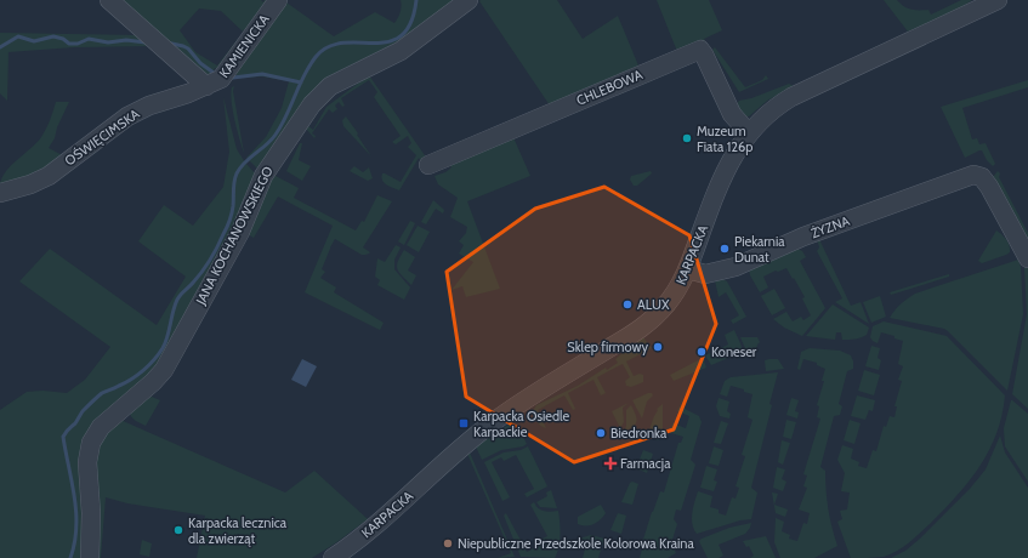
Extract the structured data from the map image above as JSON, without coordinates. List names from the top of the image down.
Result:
{
  "streets": {
    "street": [
      "KAMIENICKA",
      "CHLEBOWA",
      "OŚWIĘCIMSKA",
      "ŻYZNA",
      "JANA KOCHANOWSKIEGO",
      "KARPACKA"
    ]
  },
  "crossings": [
    ["KAMIENICKA", "OŚWIĘCIMSKA"],
    ["CHLEBOWA", "KARPACKA"],
    ["ŻYZNA", "KARPACKA"]
  ],
  "places": {
    "other": [
      "Muzeum Fiata 126p",
      "Piekarnia Dunat",
      "ALUX",
      "Sklep firmowy",
      "Koneser",
      "Biedronka",
      "Karpacka lecznica dla zwierząt",
      "Niepubliczne Przedszkole Kolorowa Kraina"
    ],
    "transit": ["Karpacka Osiedle Karpackie"],
    "health": ["Farmacja"]
  }
}
